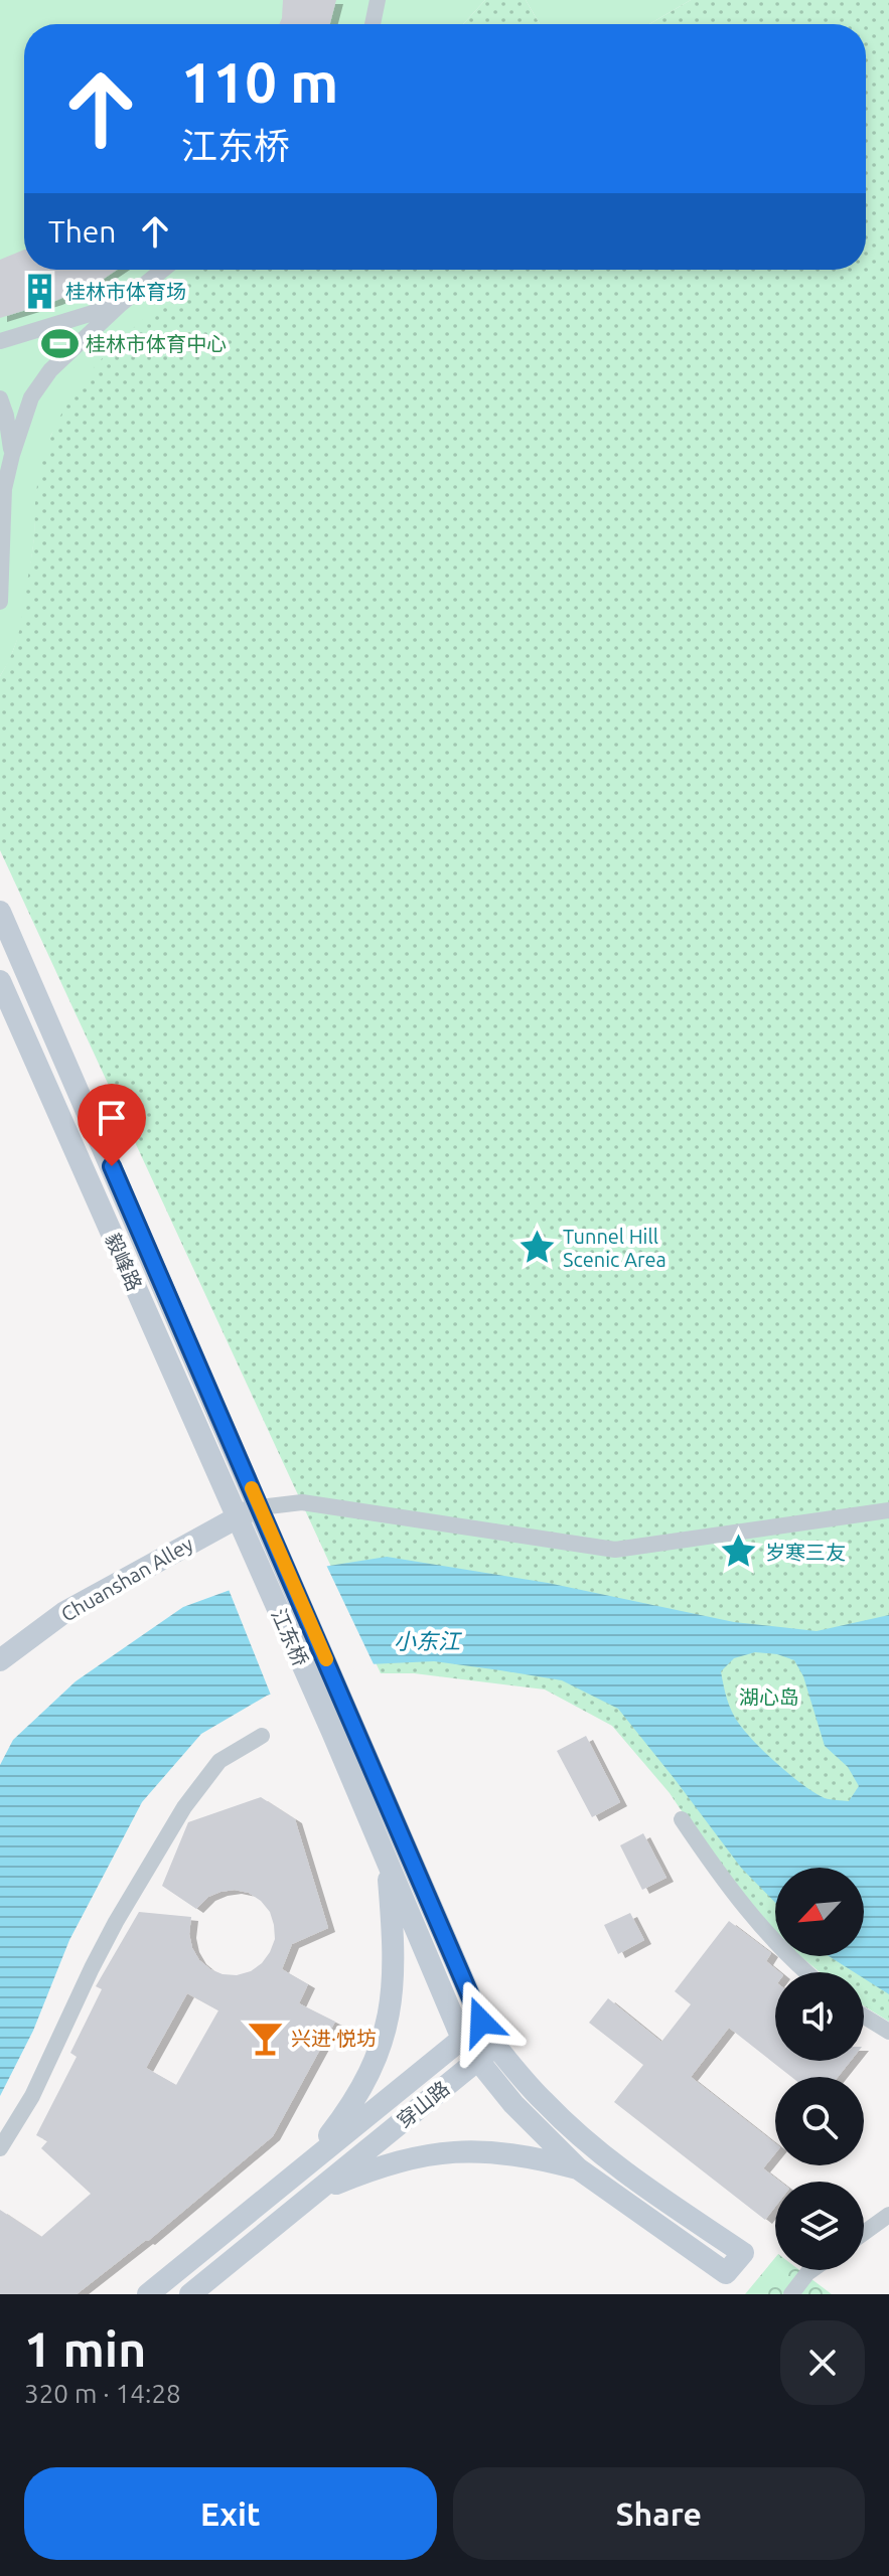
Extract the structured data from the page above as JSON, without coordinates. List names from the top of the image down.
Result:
{
  "streets": {
    "main road": [
      "毅峰路",
      "Chuanshan Alley",
      "江东桥",
      "穿山路"
    ]
  },
  "crossings": [
    ["毅峰路", "Chuanshan Alley"],
    ["毅峰路", "江东桥"],
    ["Chuanshan Alley", "江东桥"],
    ["江东桥", "穿山路"]
  ],
  "water": ["小东江"],
  "parks": ["湖心岛"],
  "places": {
    "building": ["桂林市体育场"],
    "sports": ["桂林市体育中心"],
    "place": ["Tunnel Hill Scenic Area", "岁寒三友"],
    "bar": ["兴进·悦坊"]
  },
  "north": "bottom left",
  "page": {
    "turn": ["110 m", "江东桥"],
    "then": "Then",
    "heading": ["1 min", "320 m · 14:28"],
    "buttons": ["Exit", "Share"]
  }
}
